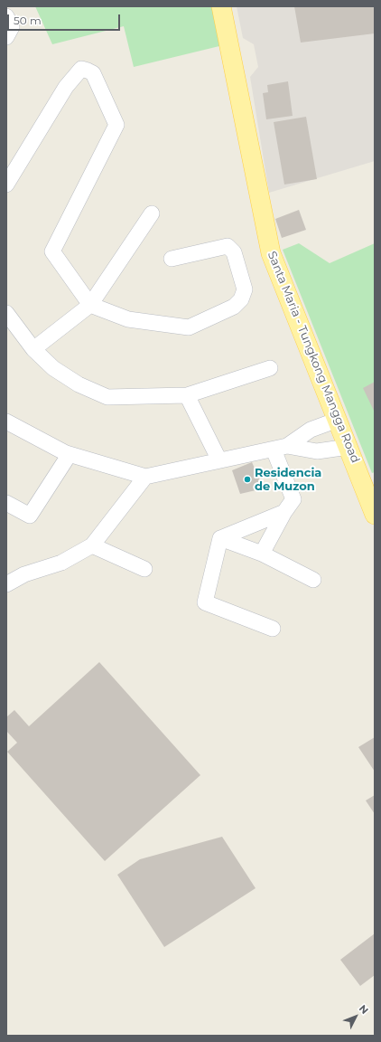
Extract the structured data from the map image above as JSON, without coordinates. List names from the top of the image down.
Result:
{
  "streets": {
    "main road": ["Santa Maria - Tungkong Mangga Road"]
  },
  "places": ["Residencia de Muzon"],
  "scale_bar": "50 m",
  "north": "top right"
}
